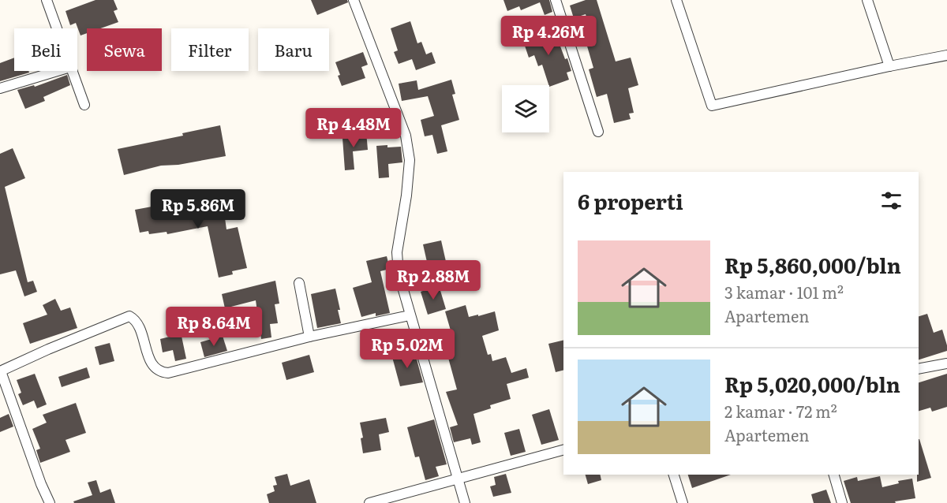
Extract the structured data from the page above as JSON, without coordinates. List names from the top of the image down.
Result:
{
  "page": {
    "price": [
      "Rp 4.26M",
      "Rp 4.48M",
      "Rp 5.86M",
      "Rp 2.88M",
      "Rp 8.64M",
      "Rp 5.02M"
    ],
    "chip": [
      "Beli",
      "Sewa",
      "Filter",
      "Baru"
    ],
    "heading": "6 properti",
    "list": [
      {
        "name": "Rp 5,860,000/bln",
        "note": "3 kamar · 101 m² · Apartemen"
      },
      {
        "name": "Rp 5,020,000/bln",
        "note": "2 kamar · 72 m² · Apartemen"
      }
    ]
  }
}
